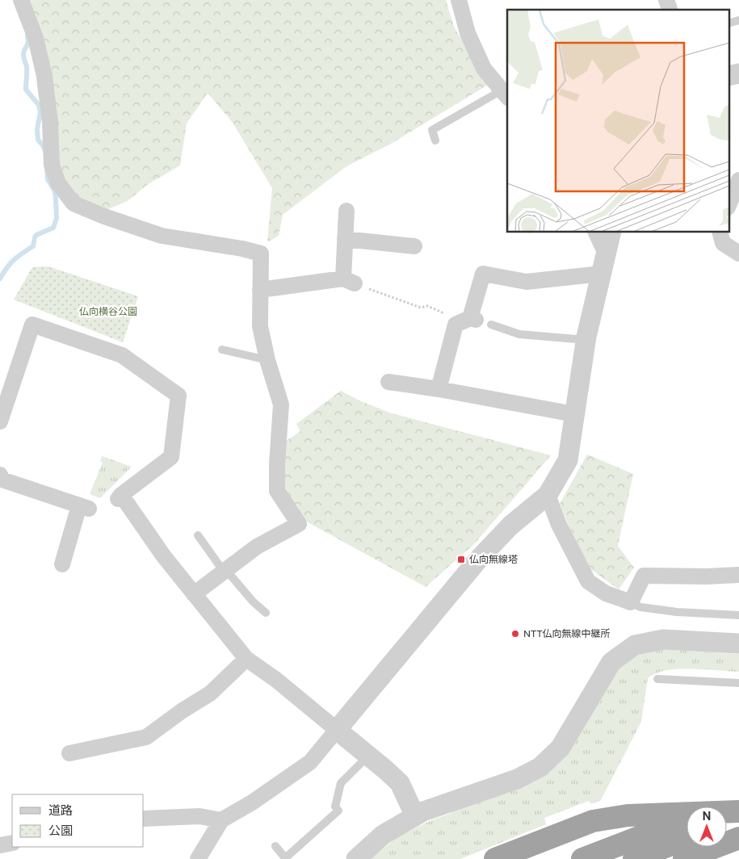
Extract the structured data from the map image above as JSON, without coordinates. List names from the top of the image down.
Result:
{
  "parks": ["仏向横谷公園"],
  "places": {
    "transit": ["仏向無線塔"],
    "other": ["NTT仏向無線中継所"]
  },
  "legend": ["道路", "公園"],
  "north": "top"
}
